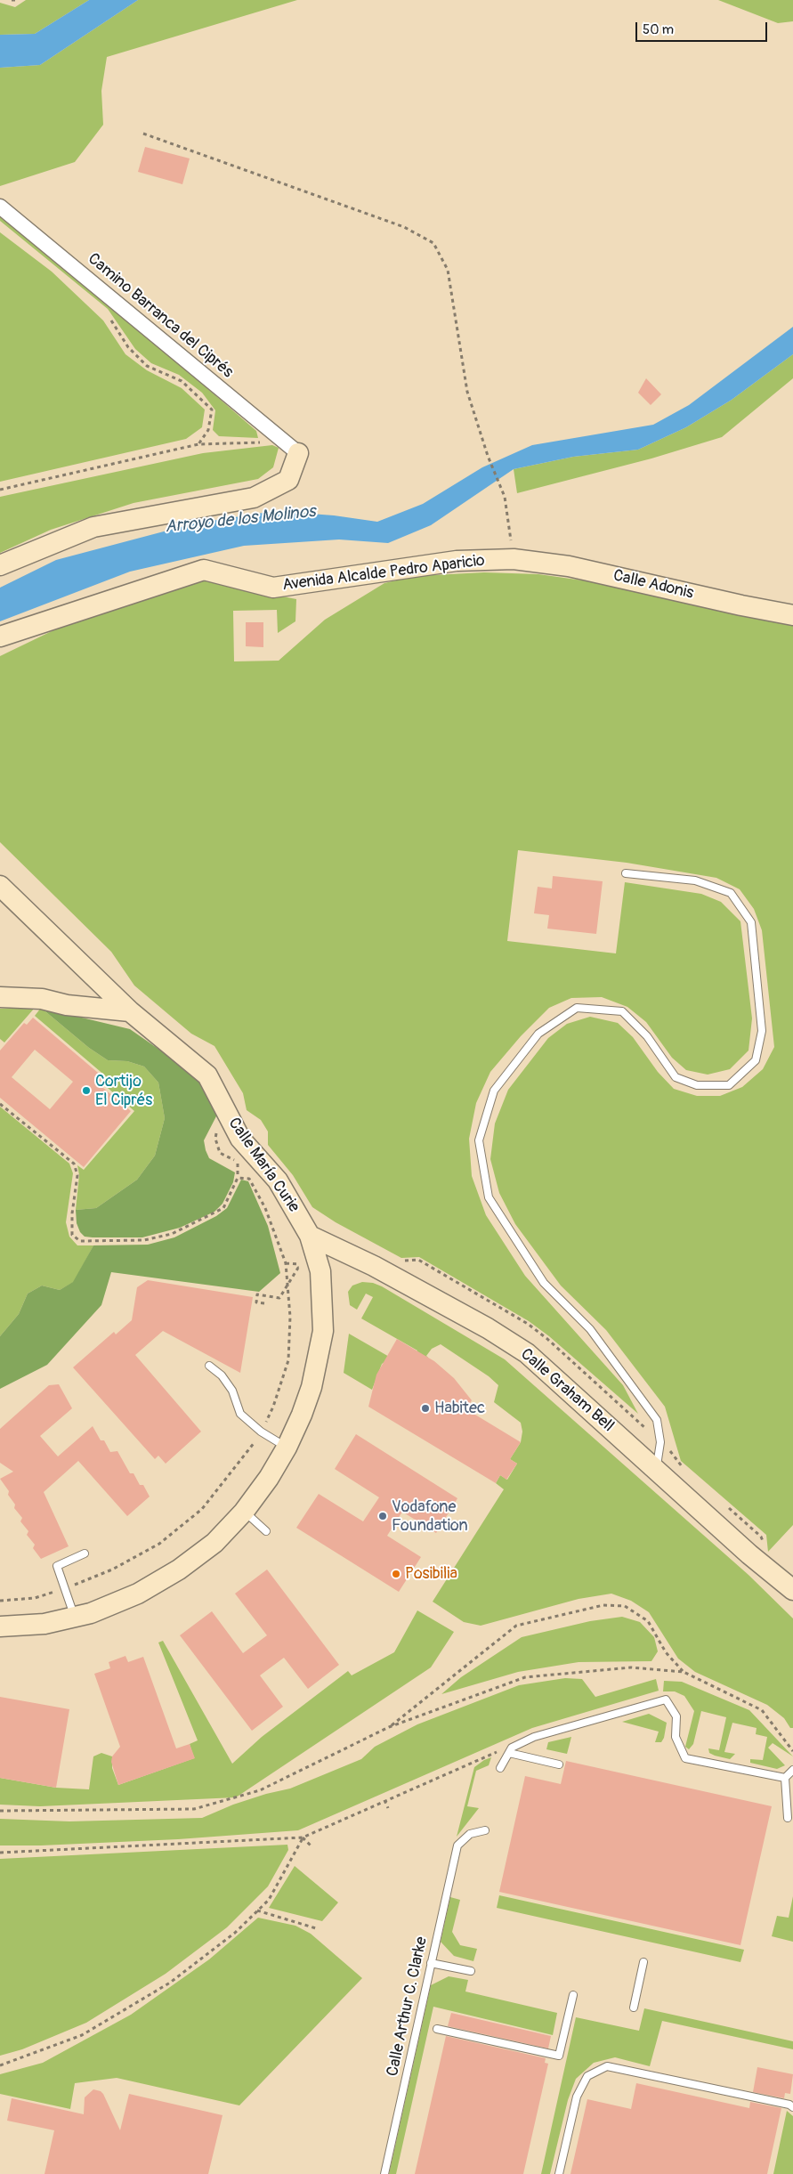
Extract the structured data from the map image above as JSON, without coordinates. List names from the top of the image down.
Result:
{
  "streets": {
    "street": [
      "Camino Barranca del Ciprés",
      "Avenida Alcalde Pedro Aparicio",
      "Calle Adonis",
      "Calle María Curie",
      "Calle Graham Bell"
    ],
    "lane": ["Calle Arthur C. Clarke"]
  },
  "crossings": [
    ["Avenida Alcalde Pedro Aparicio", "Calle Adonis"],
    ["Calle María Curie", "Calle Graham Bell"]
  ],
  "water": ["Arroyo de los Molinos"],
  "places": [
    "Cortijo El Ciprés",
    "Habitec",
    "Vodafone Foundation",
    "Posibilia"
  ],
  "scale_bar": "50 m"
}
